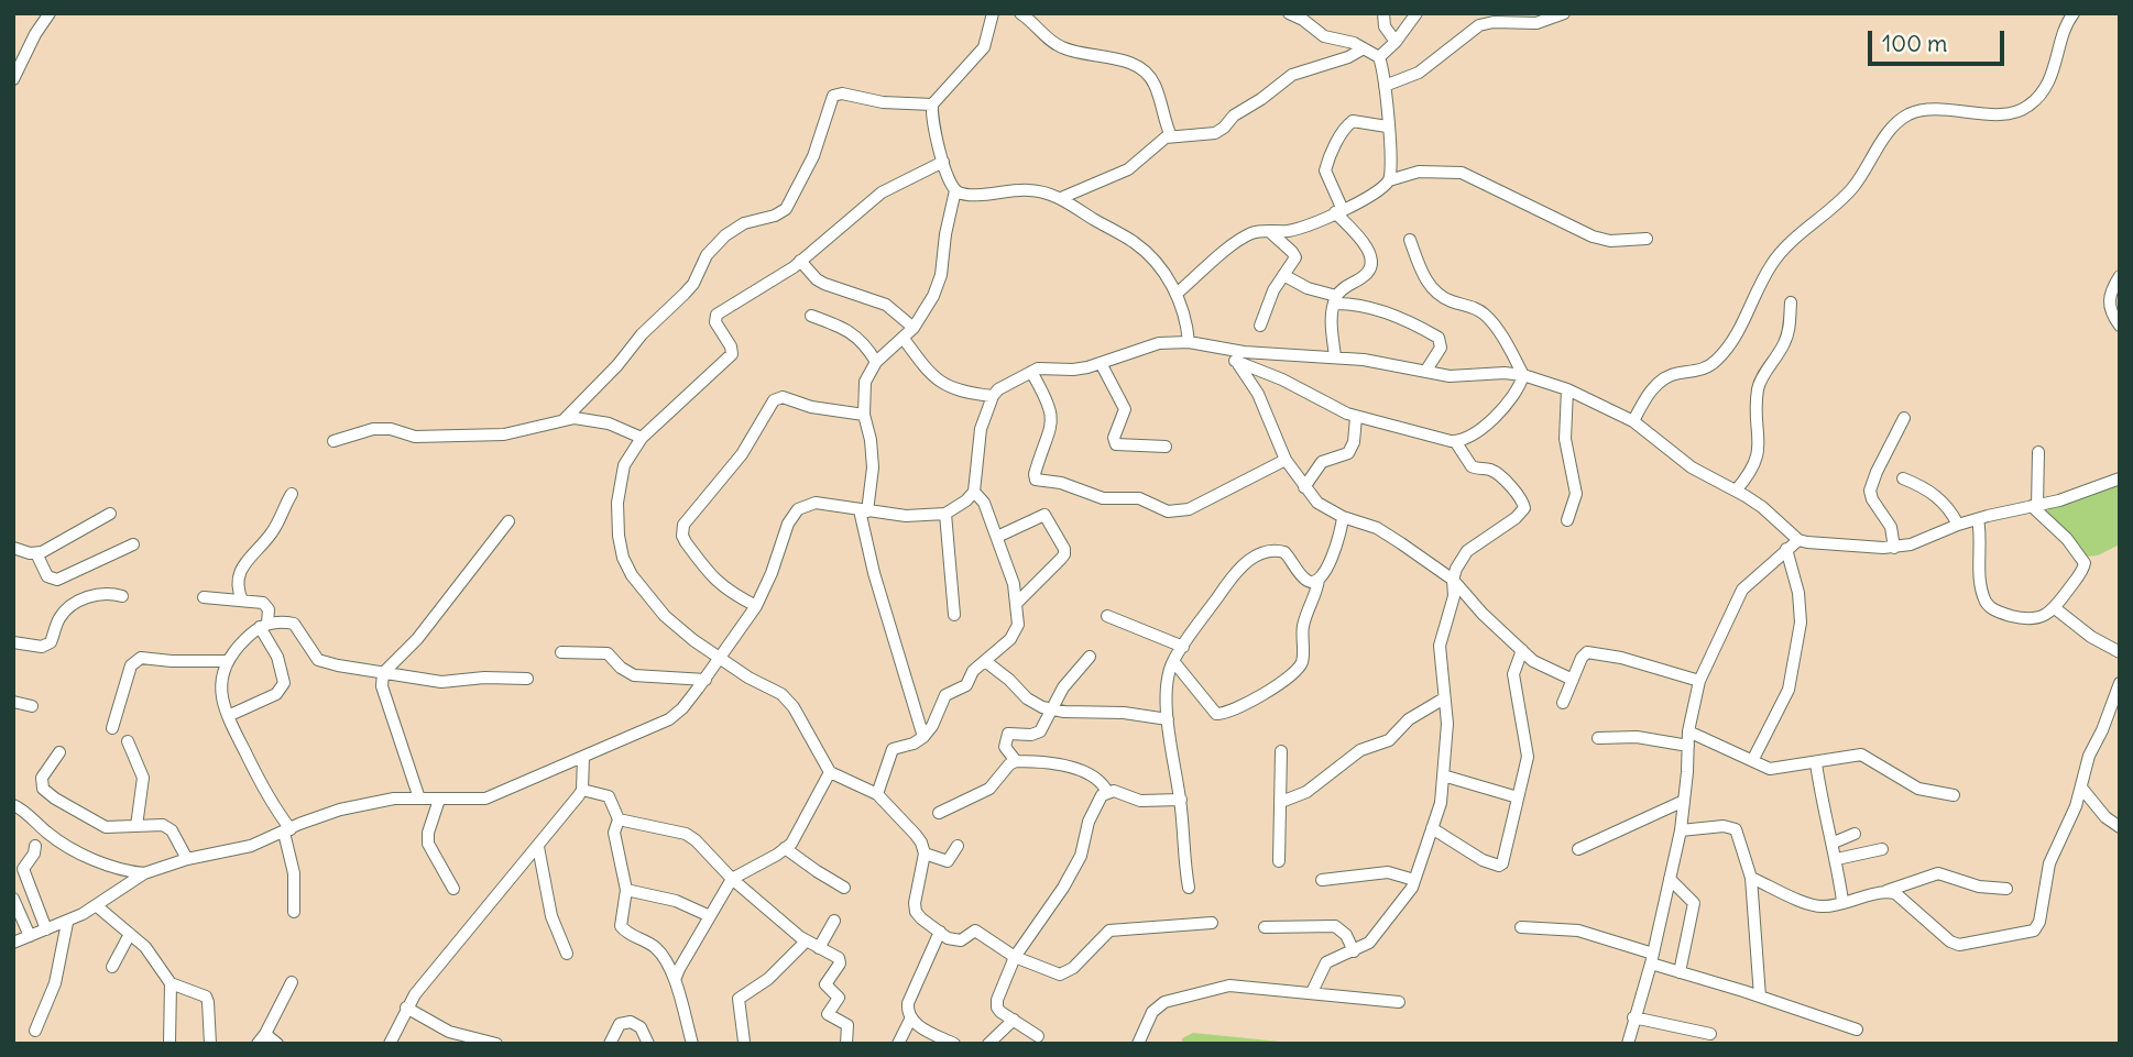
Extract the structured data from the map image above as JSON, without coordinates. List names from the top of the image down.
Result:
{
  "scale_bar": "100 m"
}
